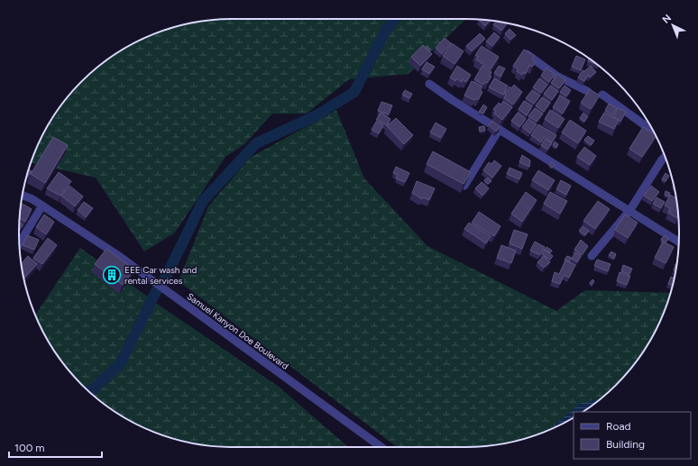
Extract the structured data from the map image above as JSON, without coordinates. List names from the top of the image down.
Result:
{
  "streets": {
    "street": ["Samuel Kanyon Doe Boulevard"]
  },
  "places": {
    "building": ["EEE Car wash and rental services"]
  },
  "legend": ["Road", "Building"],
  "scale_bar": "100 m",
  "north": "top left"
}
